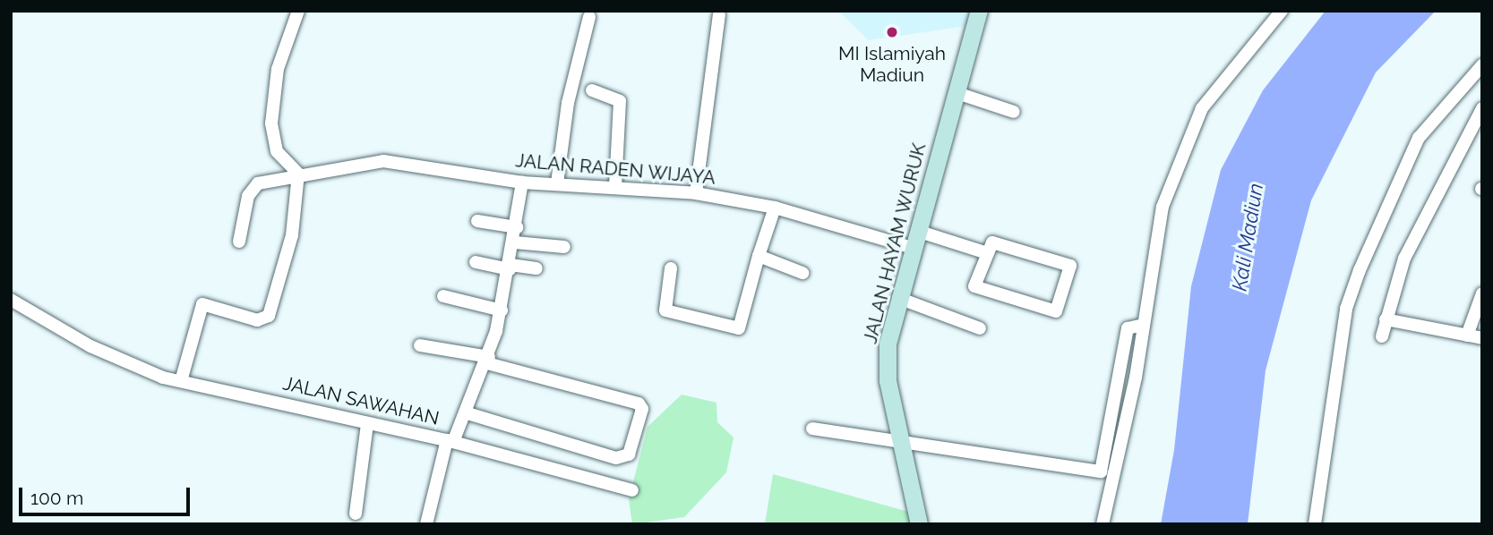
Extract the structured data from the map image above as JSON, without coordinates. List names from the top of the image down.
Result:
{
  "streets": {
    "main road": ["JALAN HAYAM WURUK"],
    "street": ["JALAN RADEN WIJAYA", "JALAN SAWAHAN"]
  },
  "crossings": [
    ["JALAN RADEN WIJAYA", "JALAN HAYAM WURUK"],
    ["JALAN RADEN WIJAYA", "JALAN SAWAHAN"]
  ],
  "water": ["Kali Madiun"],
  "places": ["MI Islamiyah Madiun"],
  "scale_bar": "100 m"
}
